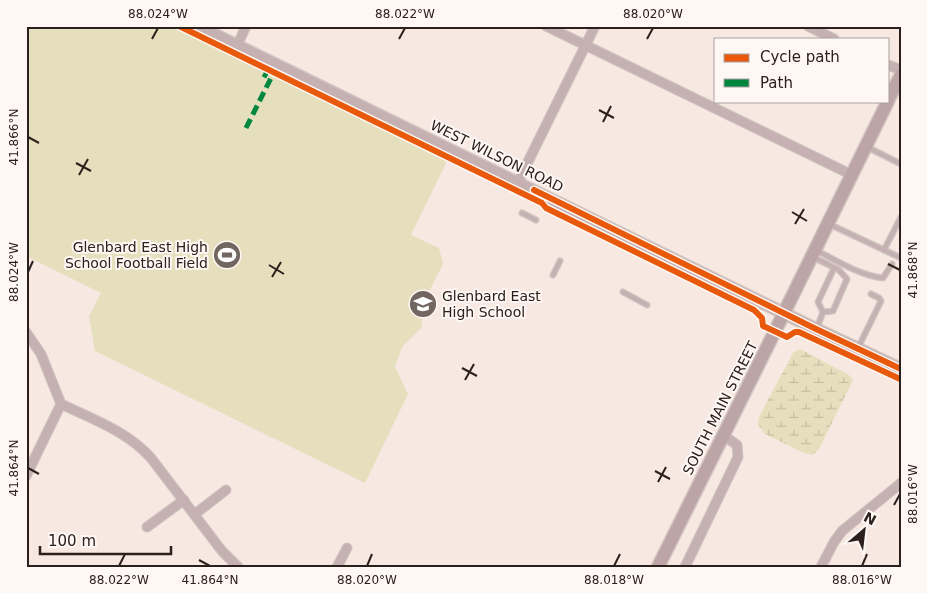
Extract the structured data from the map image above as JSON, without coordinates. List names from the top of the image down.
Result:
{
  "streets": {
    "main road": ["SOUTH MAIN STREET"],
    "street": ["WEST WILSON ROAD"]
  },
  "crossings": [
    ["WEST WILSON ROAD", "SOUTH MAIN STREET"]
  ],
  "places": {
    "sports": ["Glenbard East High School Football Field"],
    "school or university": ["Glenbard East High School"]
  },
  "legend": ["Cycle path", "Path"],
  "scale_bar": "100 m",
  "north": "top right",
  "coordinates": [
    "88.024°W",
    "88.022°W",
    "88.020°W",
    "41.866°N",
    "41.868°N",
    "41.864°N",
    "88.016°W",
    "88.018°W"
  ]
}
